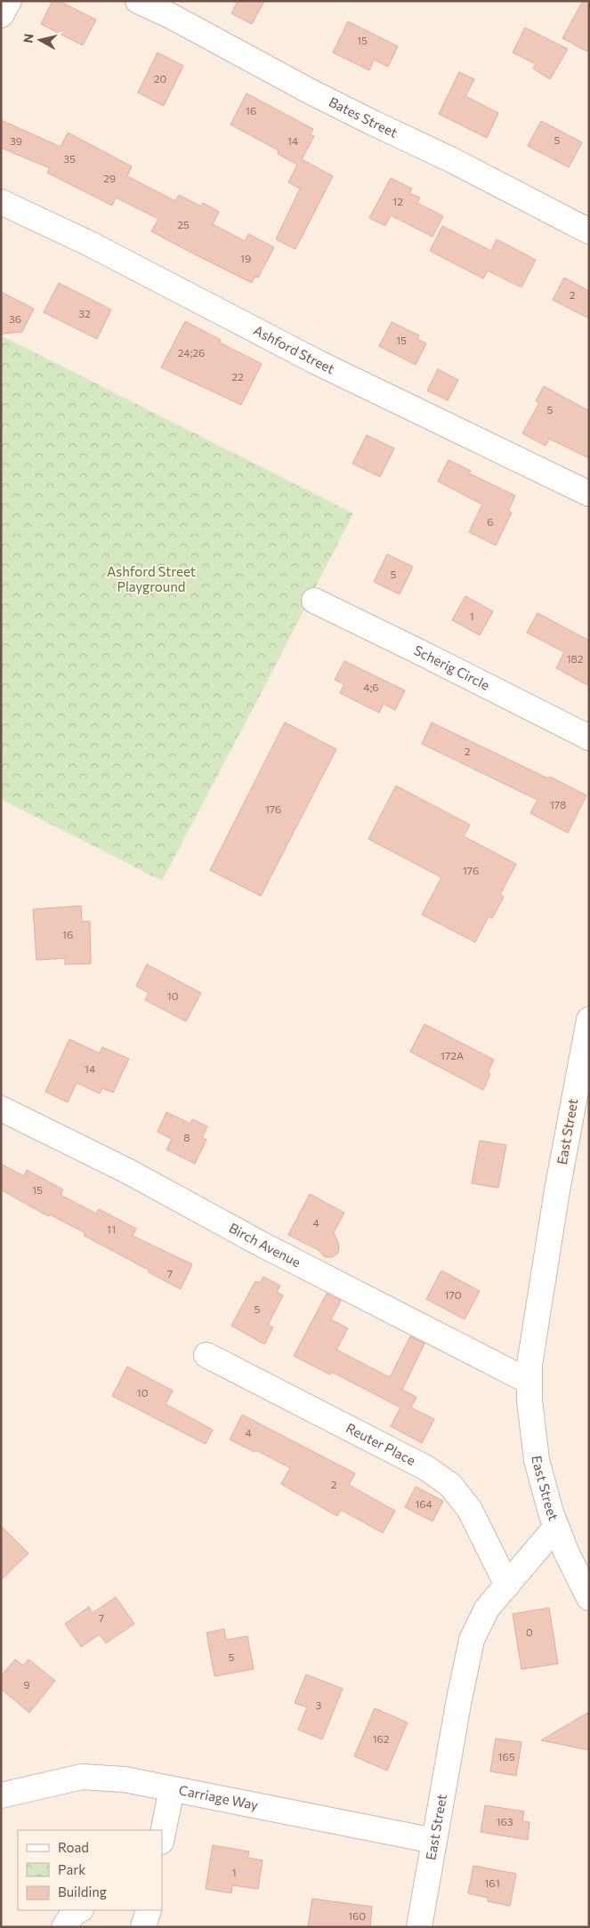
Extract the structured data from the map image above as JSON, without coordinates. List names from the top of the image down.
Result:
{
  "streets": {
    "street": [
      "Bates Street",
      "Ashford Street",
      "Scherig Circle",
      "East Street",
      "Birch Avenue",
      "Reuter Place",
      "Carriage Way"
    ]
  },
  "crossings": [
    ["East Street", "Birch Avenue"],
    ["East Street", "Reuter Place"],
    ["East Street", "Carriage Way"]
  ],
  "parks": ["Ashford Street Playground"],
  "house_numbers": [
    "15",
    "20",
    "16",
    "5",
    "39",
    "14",
    "35",
    "29",
    "12",
    "25",
    "19",
    "2",
    "32",
    "36",
    "15",
    "24;26",
    "22",
    "5",
    "6",
    "5",
    "1",
    "182",
    "4;6",
    "2",
    "178",
    "176",
    "176",
    "16",
    "10",
    "172A",
    "14",
    "8",
    "15",
    "4",
    "11",
    "7",
    "170",
    "5",
    "10",
    "4",
    "2",
    "164",
    "7",
    "0",
    "5",
    "9",
    "3",
    "162",
    "165",
    "163",
    "1",
    "161",
    "160"
  ],
  "legend": ["Road", "Park", "Building"],
  "north": "left"
}
